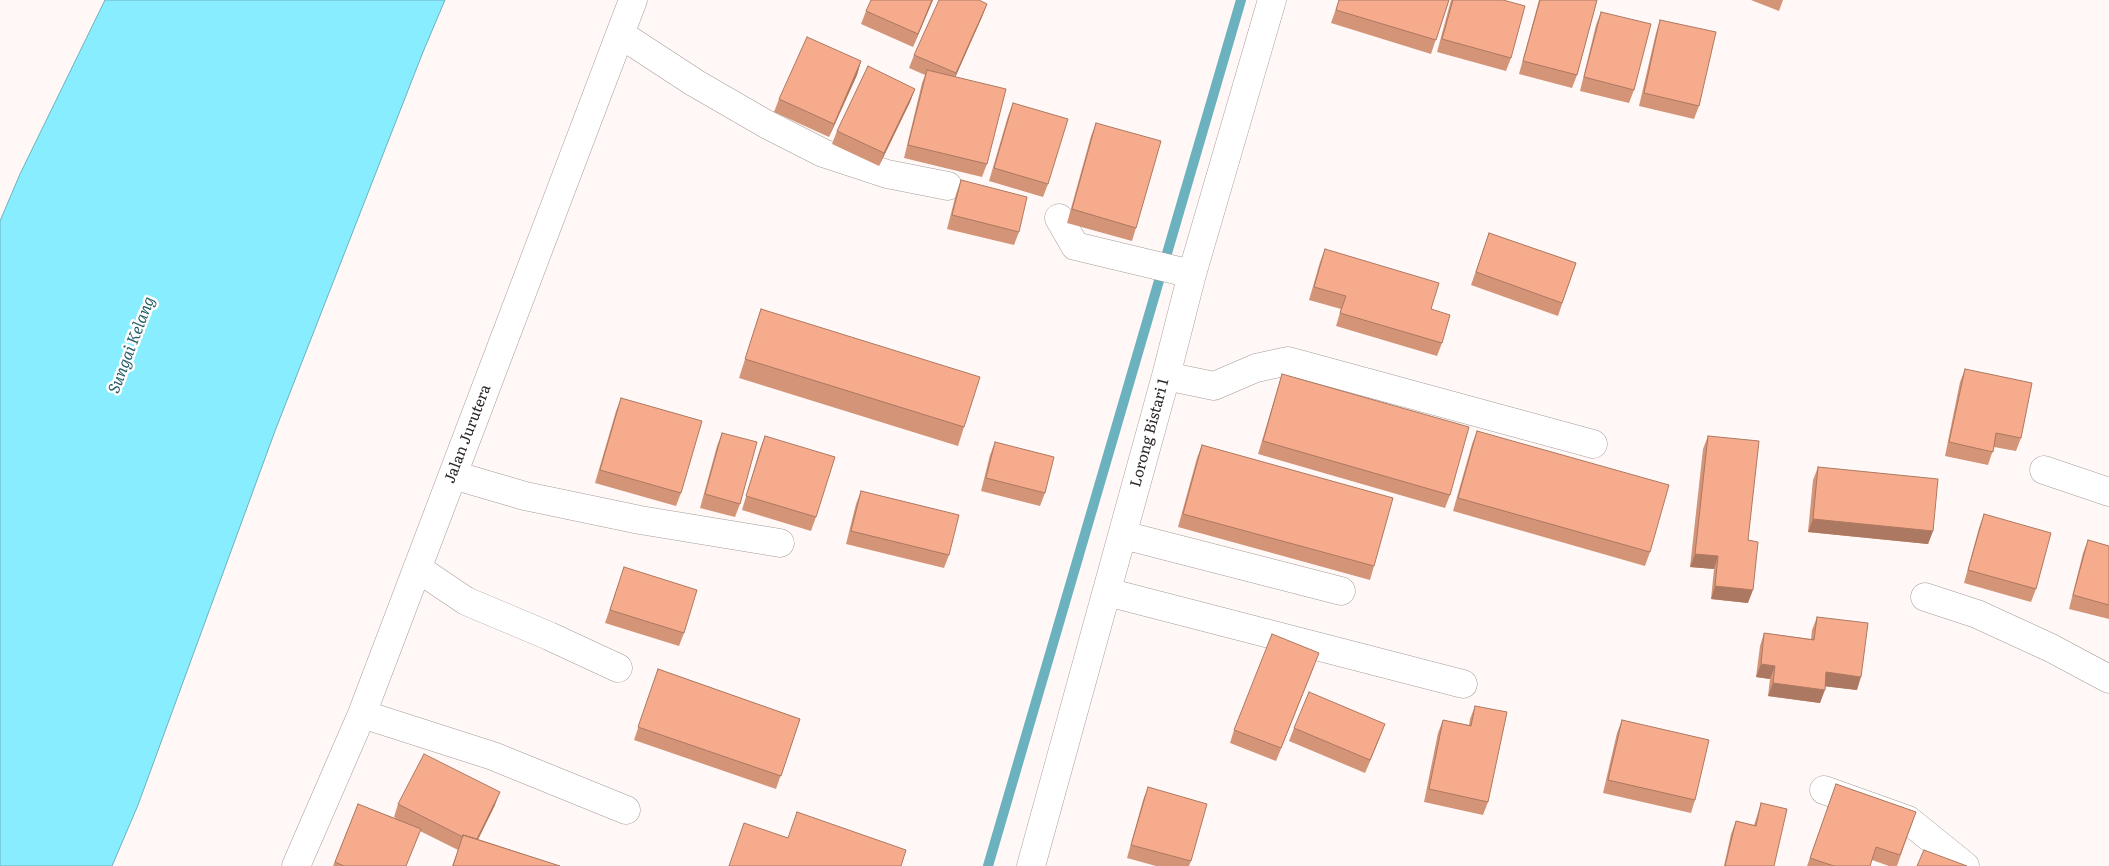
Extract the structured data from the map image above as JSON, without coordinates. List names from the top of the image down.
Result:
{
  "streets": {
    "street": ["Lorong Bistari 1", "Jalan Jurutera"]
  },
  "water": ["Sungai Kelang"]
}
